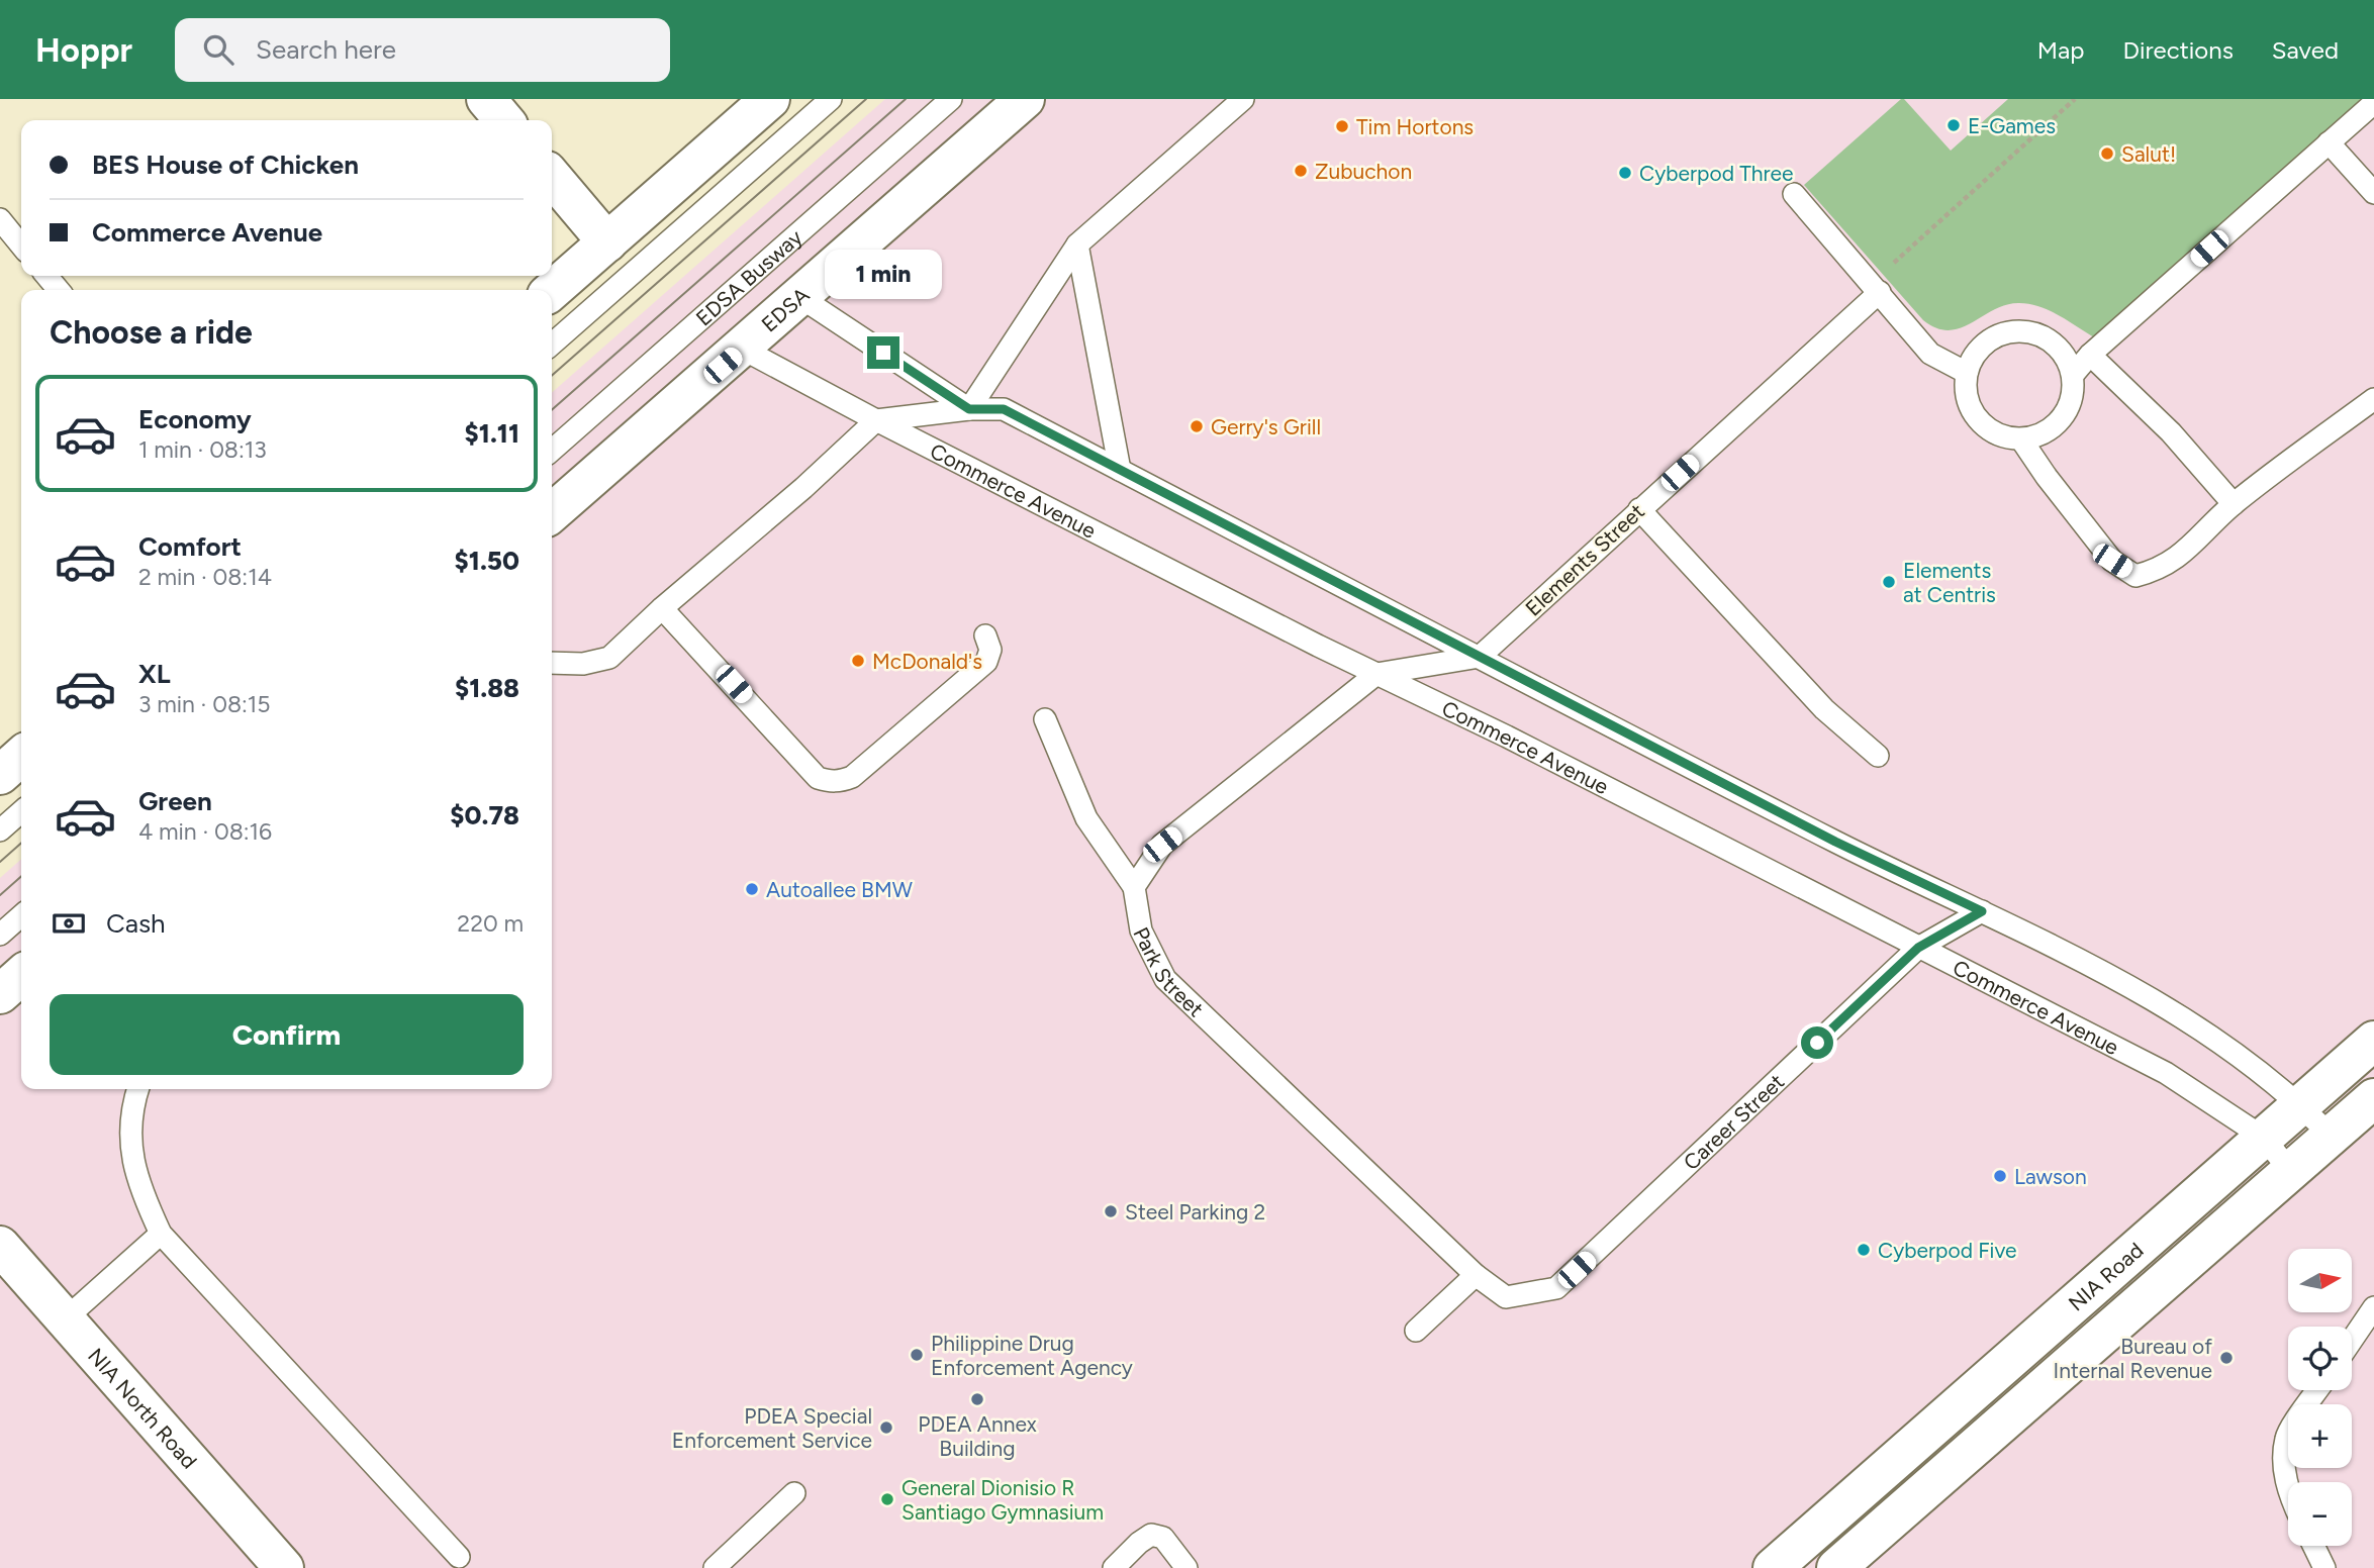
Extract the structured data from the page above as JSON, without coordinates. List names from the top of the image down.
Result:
{
  "streets": {
    "main road": ["EDSA", "NIA Road", "NIA North Road"],
    "lane": [
      "EDSA Busway",
      "Commerce Avenue",
      "Elements Street",
      "Park Street",
      "Career Street"
    ]
  },
  "crossings": [
    ["EDSA", "Commerce Avenue"],
    ["Commerce Avenue", "Career Street"],
    ["Commerce Avenue", "NIA Road"],
    ["Park Street", "Career Street"]
  ],
  "places": [
    "E-Games",
    "Tim Hortons",
    "Salut!",
    "Zubuchon",
    "Cyberpod Three",
    "Gerry's Grill",
    "Elements at Centris",
    "McDonald's",
    "Autoallee BMW",
    "Lawson",
    "Steel Parking 2",
    "Cyberpod Five",
    "Philippine Drug Enforcement Agency",
    "Bureau of Internal Revenue",
    "PDEA Annex Building",
    "PDEA Special Enforcement Service",
    "General Dionisio R Santiago Gymnasium"
  ],
  "north": "right",
  "page": {
    "header": "Hoppr",
    "search": "Search here",
    "nav": ["Map", "Directions", "Saved"],
    "banner": ["BES House of Chicken", "Commerce Avenue"],
    "bubble": "1 min",
    "heading": "Choose a ride",
    "list": [
      {
        "name": "Economy",
        "note": "1 min · 08:13",
        "value": "$1.11"
      },
      {
        "name": "Comfort",
        "note": "2 min · 08:14",
        "value": "$1.50"
      },
      {
        "name": "XL",
        "note": "3 min · 08:15",
        "value": "$1.88"
      },
      {
        "name": "Green",
        "note": "4 min · 08:16",
        "value": "$0.78"
      }
    ],
    "pay": ["Cash", "220 m"],
    "buttons": "Confirm",
    "map_buttons": ["+", "−"]
  }
}
